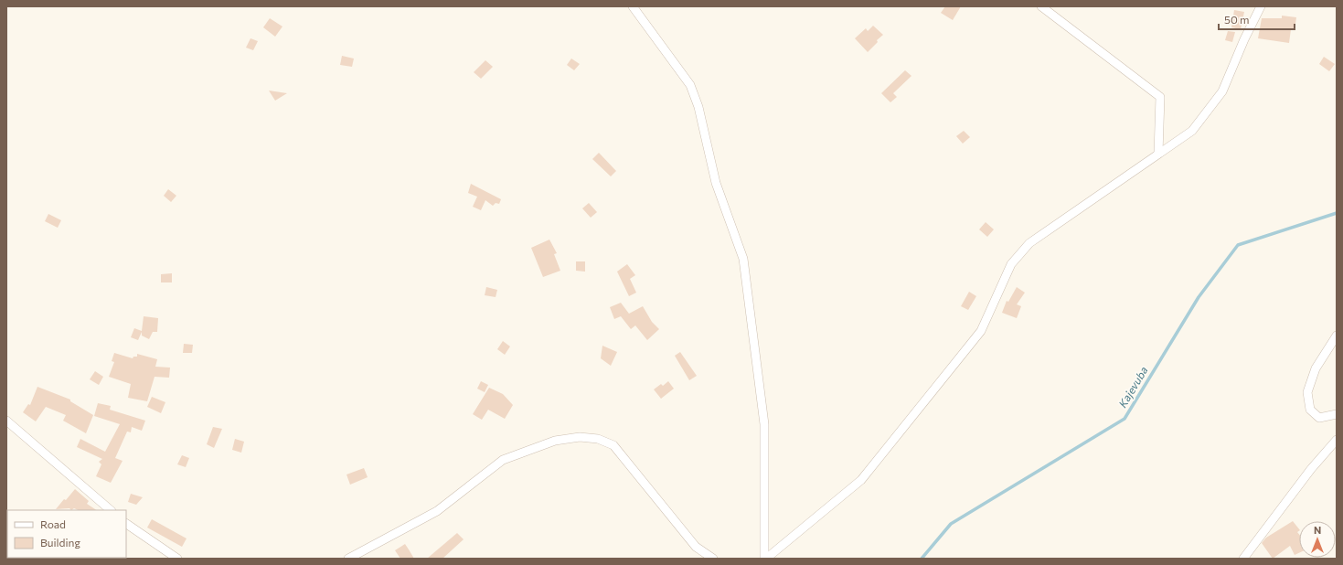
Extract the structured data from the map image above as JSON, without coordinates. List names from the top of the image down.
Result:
{
  "water": ["Kajevuba"],
  "legend": ["Road", "Building"],
  "scale_bar": "50 m",
  "north": "top"
}
